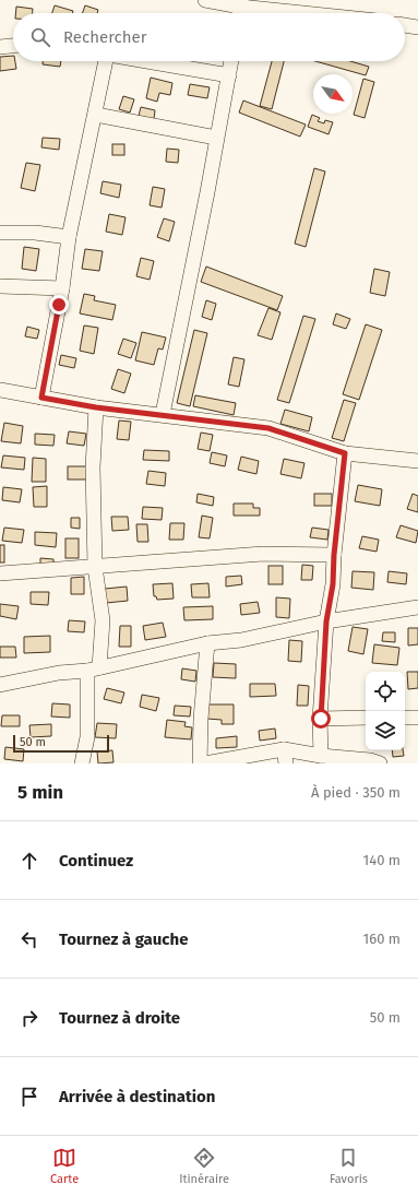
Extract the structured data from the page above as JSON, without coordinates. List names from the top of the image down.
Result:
{
  "scale_bar": "50 m",
  "north": "bottom right",
  "page": {
    "search": "Rechercher",
    "scale": "50 m",
    "heading": ["5 min", "À pied · 350 m"],
    "list": [
      ["Continuez", "140 m"],
      ["Tournez à gauche", "160 m"],
      ["Tournez à droite", "50 m"],
      "Arrivée à destination"
    ],
    "nav": ["Carte", "Itinéraire", "Favoris"]
  }
}
